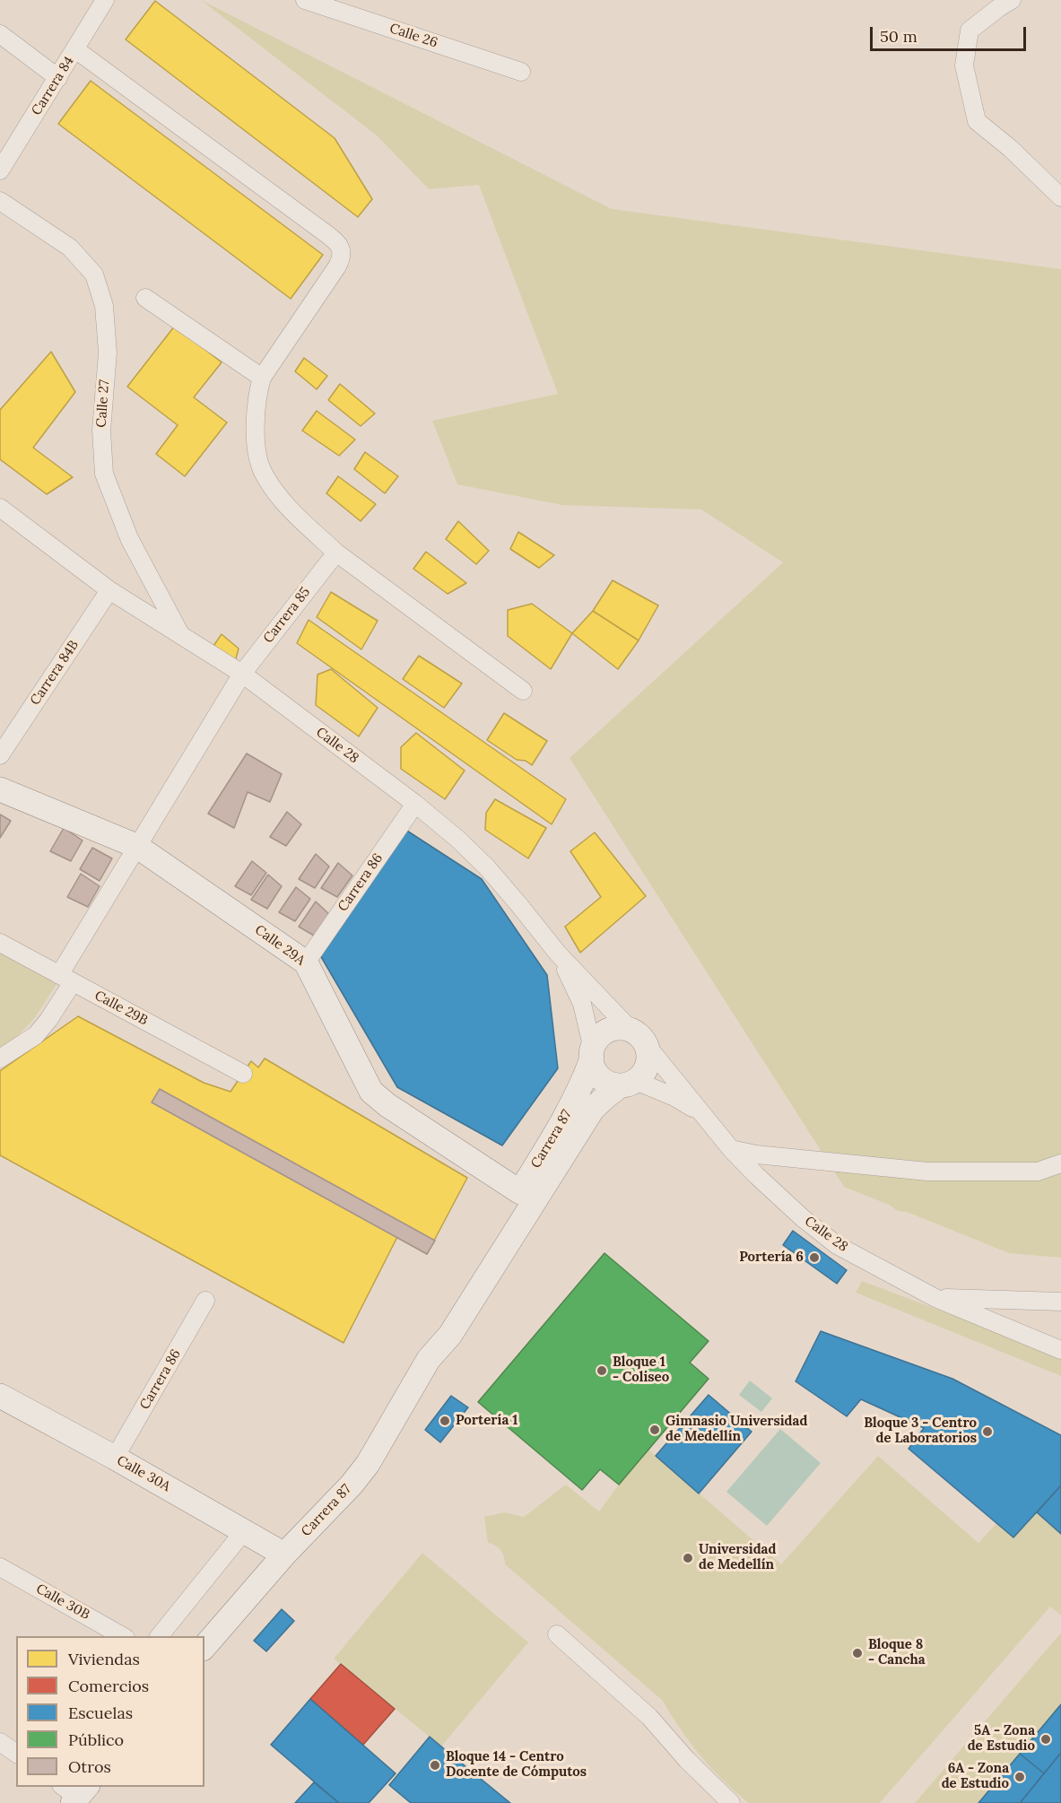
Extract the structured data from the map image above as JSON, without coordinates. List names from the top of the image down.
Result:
{
  "streets": {
    "street": [
      "Calle 26",
      "Carrera 84",
      "Calle 27",
      "Carrera 85",
      "Carrera 84B",
      "Calle 28",
      "Carrera 86",
      "Calle 29A",
      "Calle 29B",
      "Carrera 87",
      "Calle 30A",
      "Calle 30B"
    ]
  },
  "crossings": [
    ["Calle 27", "Calle 28"],
    ["Carrera 85", "Calle 28"],
    ["Carrera 85", "Calle 29A"],
    ["Carrera 85", "Calle 29B"],
    ["Carrera 84B", "Calle 28"],
    ["Calle 28", "Carrera 86"],
    ["Calle 28", "Carrera 87"],
    ["Carrera 86", "Calle 29A"],
    ["Carrera 86", "Calle 30A"],
    ["Calle 29A", "Carrera 87"],
    ["Carrera 87", "Calle 30A"]
  ],
  "places": [
    "Portería 6",
    "Bloque 1 - Coliseo",
    "Portería 1",
    "Gimnasio Universidad de Medellín",
    "Bloque 3 - Centro de Laboratorios",
    "Universidad de Medellín",
    "Bloque 8 - Cancha",
    "5A - Zona de Estudio",
    "Bloque 14 - Centro Docente de Cómputos",
    "6A - Zona de Estudio"
  ],
  "legend": [
    "Viviendas",
    "Comercios",
    "Escuelas",
    "Público",
    "Otros"
  ],
  "scale_bar": "50 m"
}
